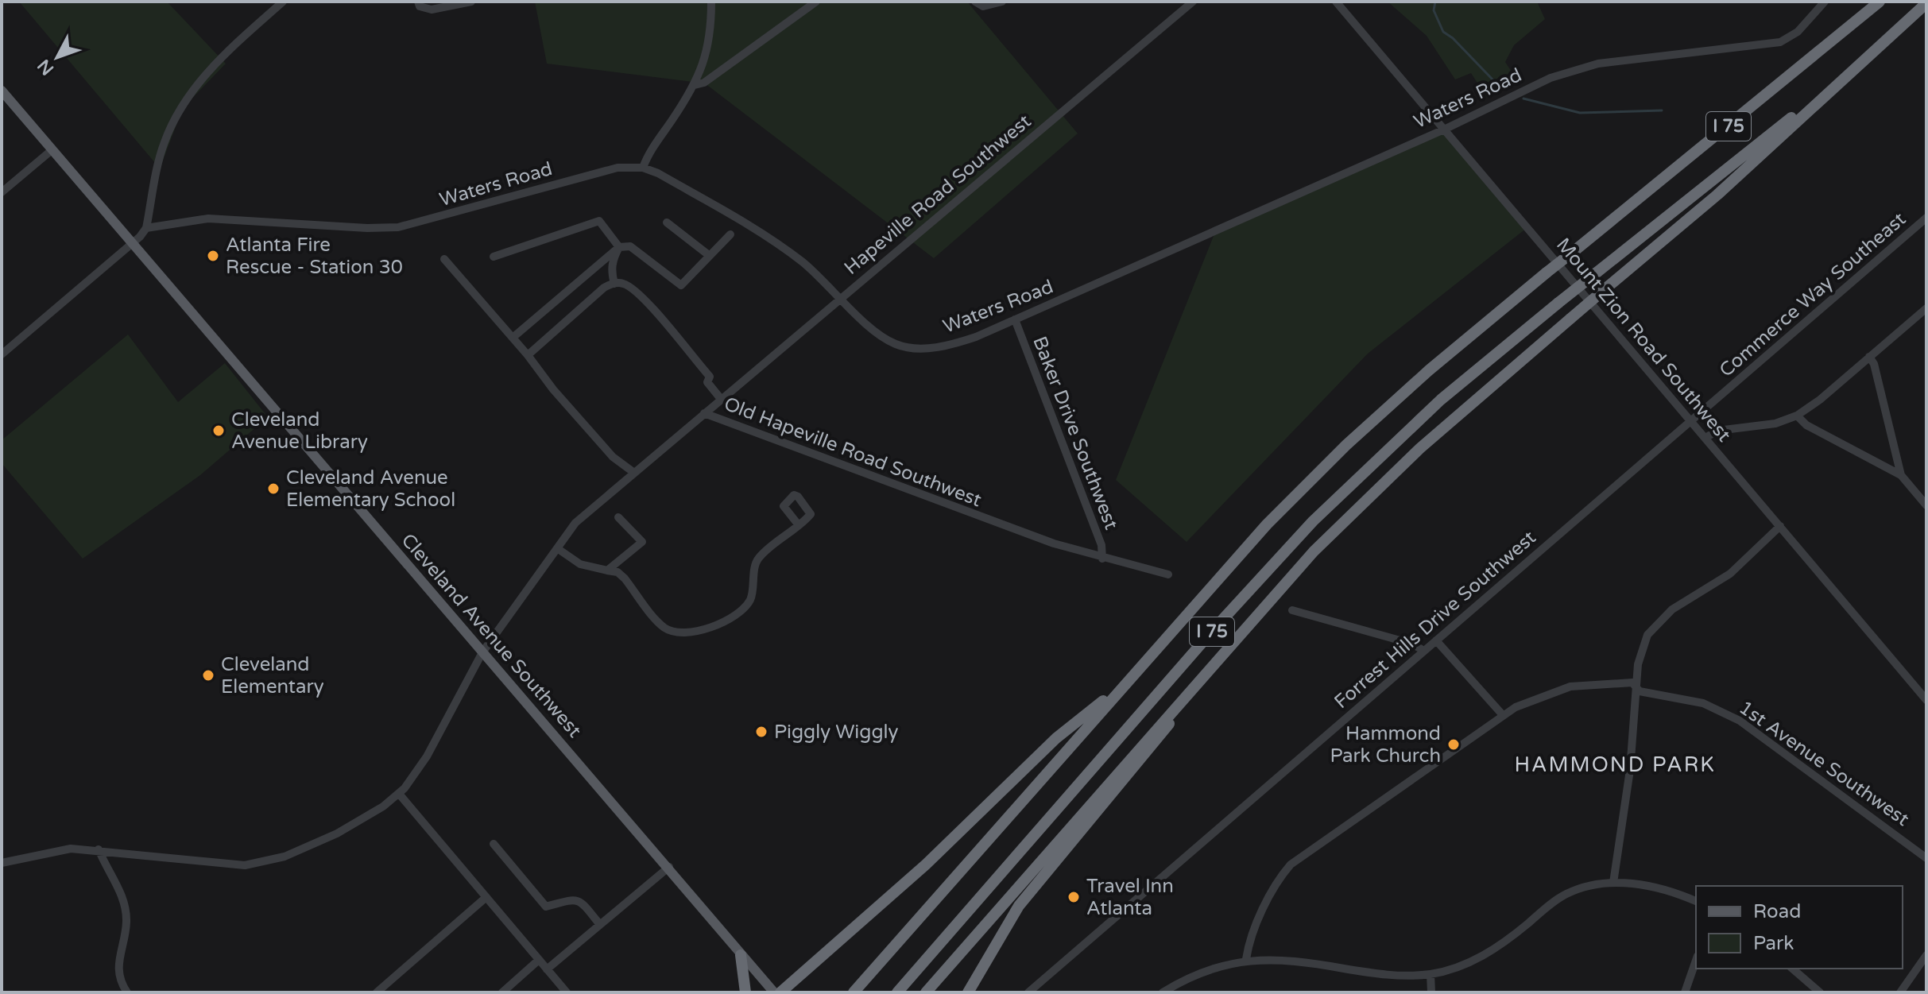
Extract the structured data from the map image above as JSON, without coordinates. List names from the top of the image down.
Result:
{
  "streets": {
    "highway": ["I 75"],
    "main road": ["Cleveland Avenue Southwest"],
    "street": [
      "Waters Road",
      "Hapeville Road Southwest",
      "Commerce Way Southeast",
      "Mount Zion Road Southwest",
      "Baker Drive Southwest",
      "Old Hapeville Road Southwest",
      "Forrest Hills Drive Southwest",
      "1st Avenue Southwest"
    ]
  },
  "crossings": [
    ["Waters Road", "Hapeville Road Southwest"],
    ["Waters Road", "Mount Zion Road Southwest"],
    ["Waters Road", "Baker Drive Southwest"],
    ["Hapeville Road Southwest", "Old Hapeville Road Southwest"],
    ["Commerce Way Southeast", "Mount Zion Road Southwest"],
    ["Commerce Way Southeast", "Forrest Hills Drive Southwest"],
    ["Mount Zion Road Southwest", "Forrest Hills Drive Southwest"],
    ["Baker Drive Southwest", "Old Hapeville Road Southwest"],
    ["Old Hapeville Road Southwest", "Cleveland Avenue Southwest"]
  ],
  "districts": ["HAMMOND PARK"],
  "places": [
    "Atlanta Fire Rescue - Station 30",
    "Cleveland Avenue Library",
    "Cleveland Avenue Elementary School",
    "Cleveland Elementary",
    "Piggly Wiggly",
    "Hammond Park Church",
    "Travel Inn Atlanta"
  ],
  "legend": ["Road", "Park"],
  "north": "bottom left"
}
